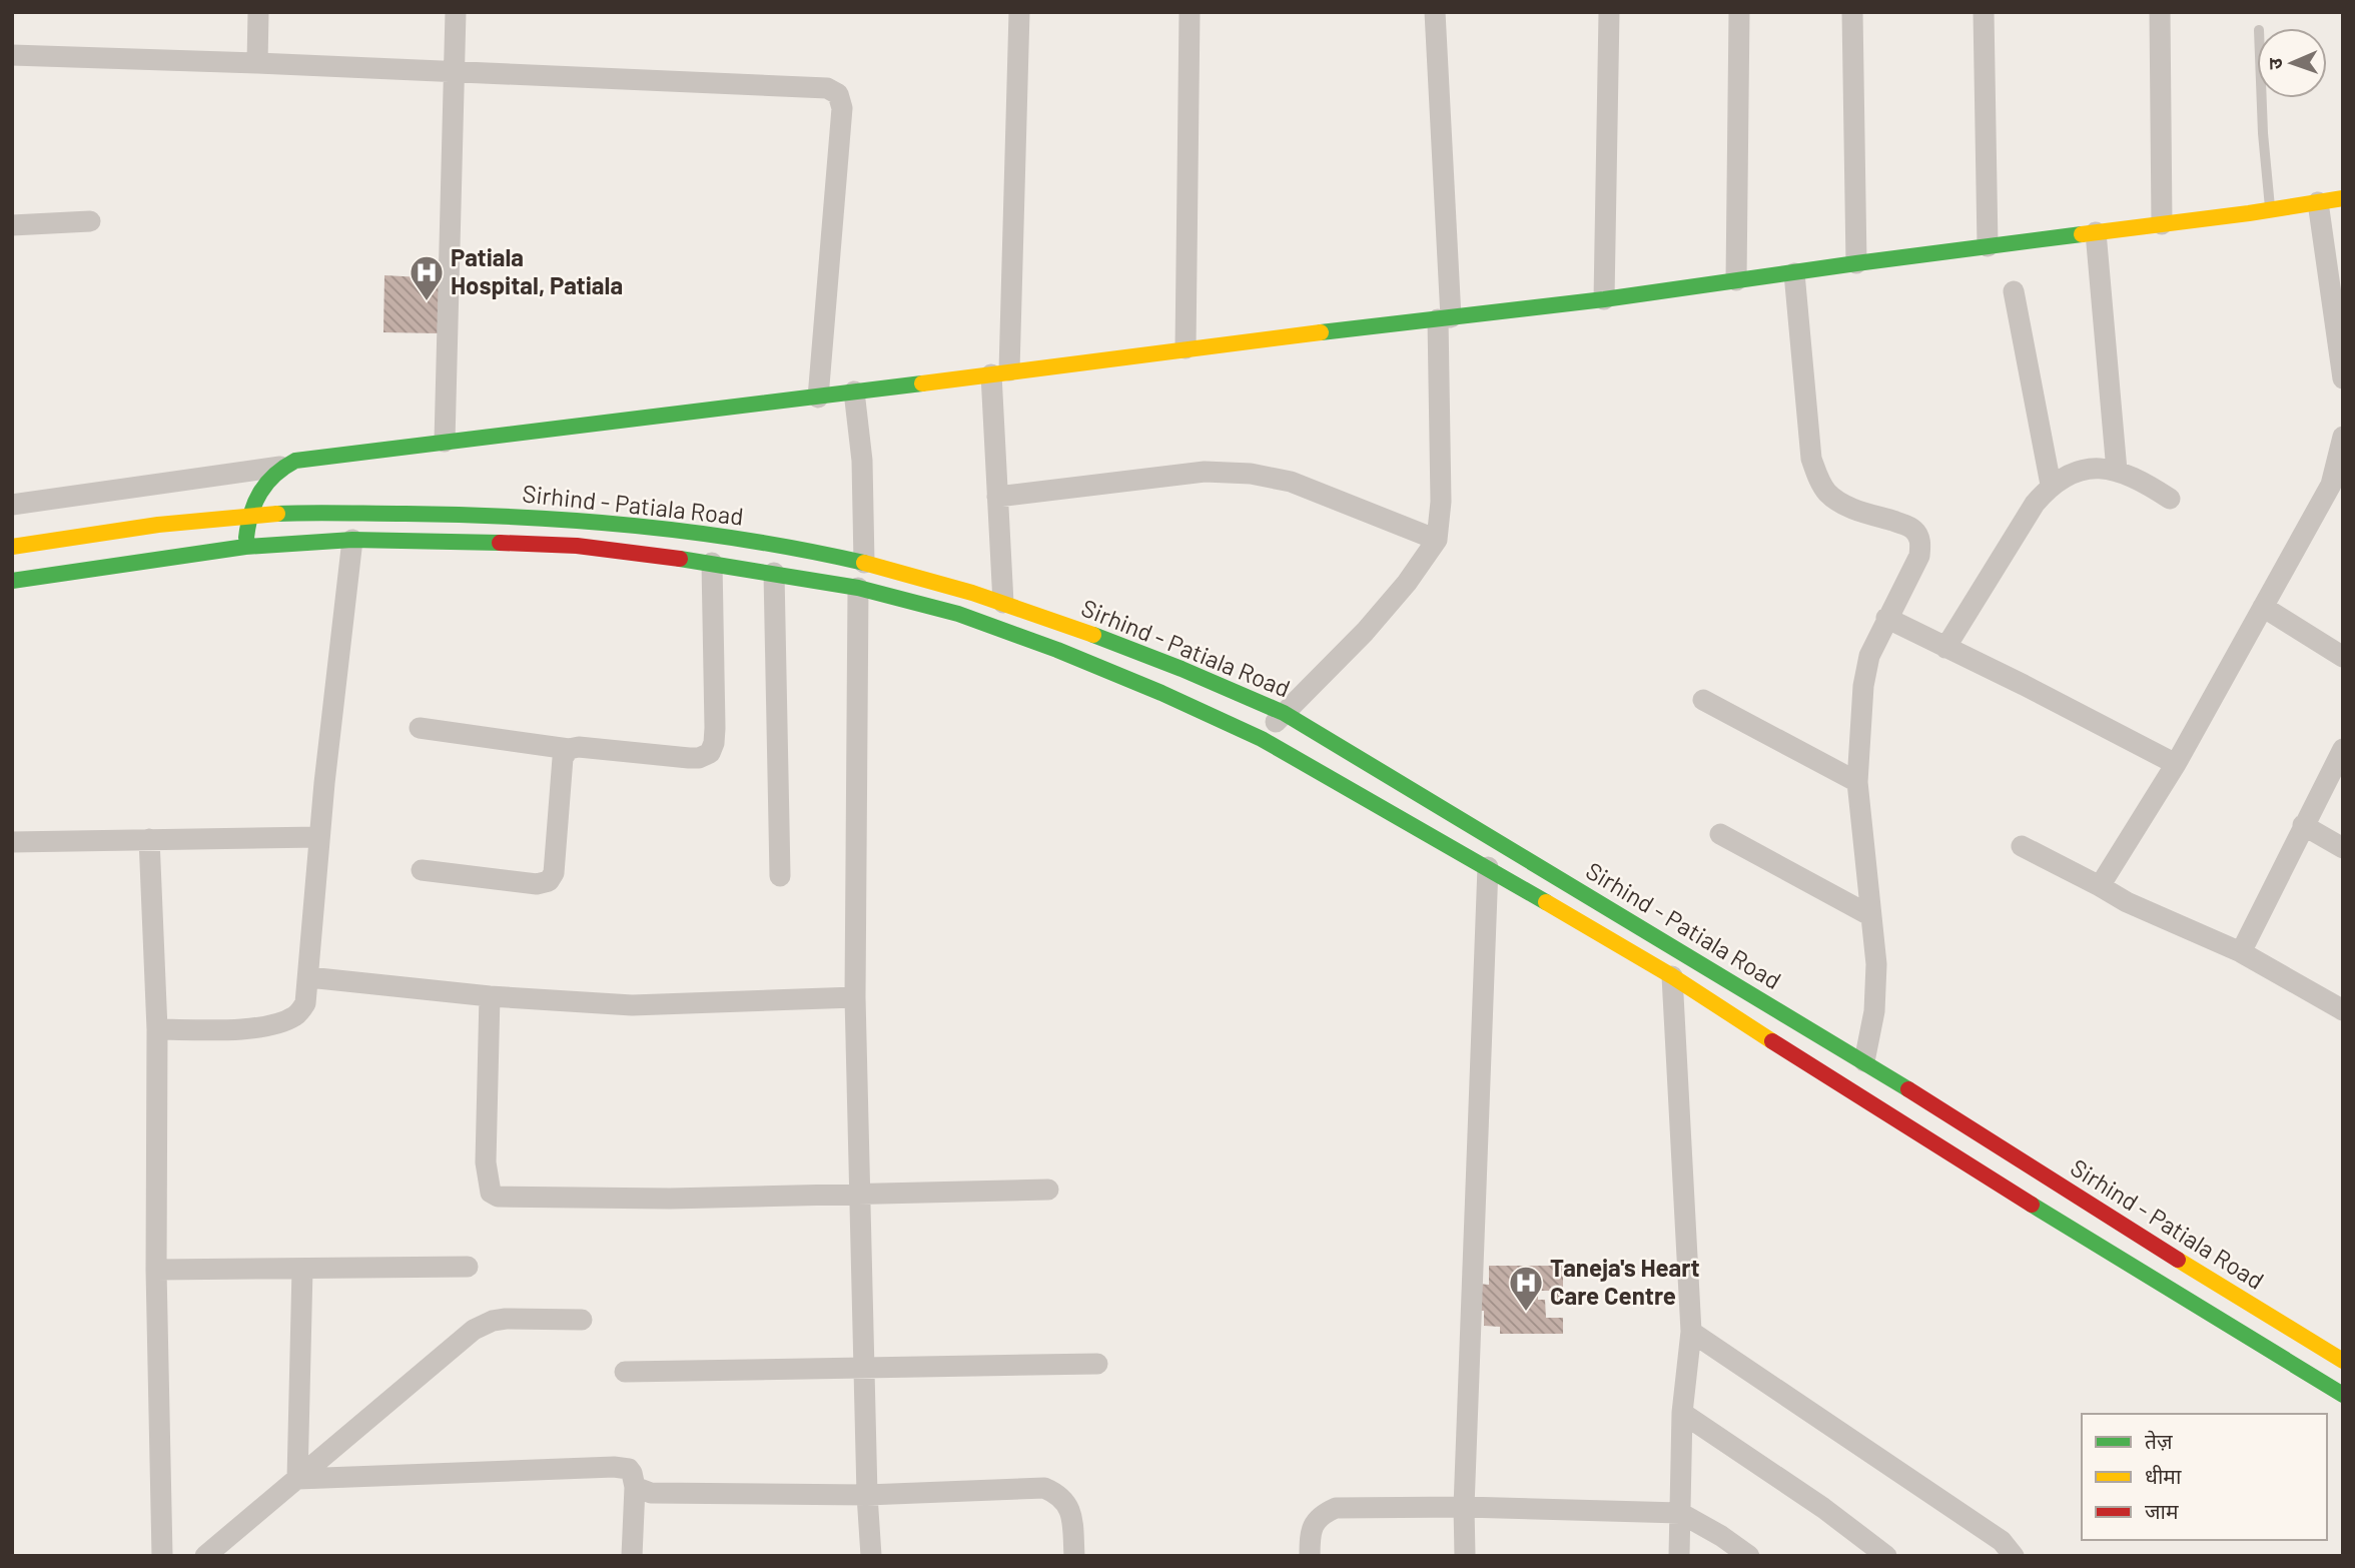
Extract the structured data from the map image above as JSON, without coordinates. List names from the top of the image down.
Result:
{
  "streets": {
    "main road": ["Sirhind - Patiala Road"]
  },
  "places": {
    "hospital": ["Patiala Hospital, Patiala", "Taneja's Heart Care Centre"]
  },
  "legend": ["तेज़", "धीमा", "जाम"],
  "north": "left"
}
